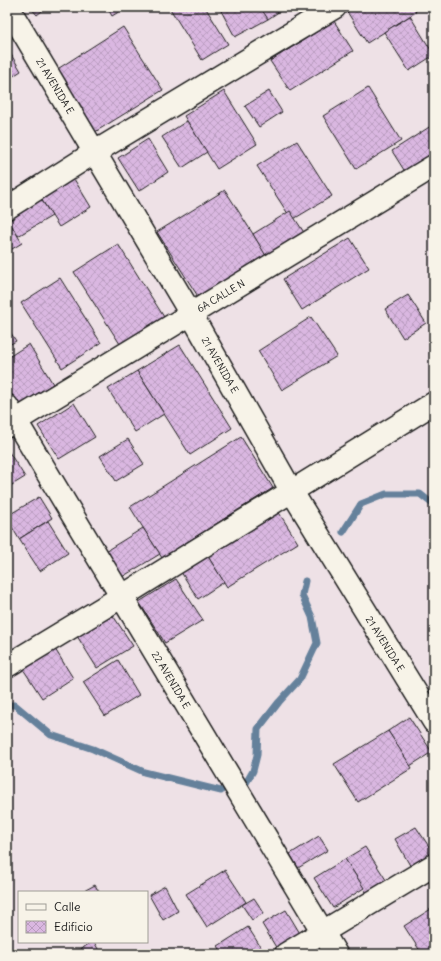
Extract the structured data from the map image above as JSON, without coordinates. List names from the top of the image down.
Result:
{
  "streets": {
    "street": ["21 AVENIDA E", "6A CALLE N", "22 AVENIDA E"]
  },
  "crossings": [
    ["21 AVENIDA E", "6A CALLE N"],
    ["6A CALLE N", "22 AVENIDA E"]
  ],
  "legend": ["Calle", "Edificio"]
}
